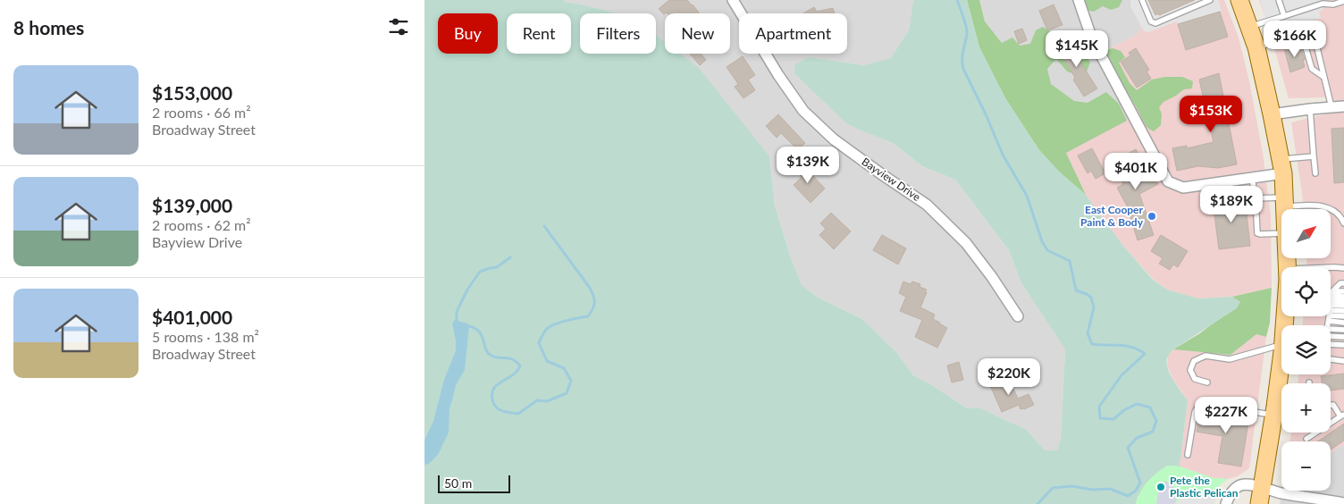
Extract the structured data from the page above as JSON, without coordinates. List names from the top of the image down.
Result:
{
  "streets": {
    "street": ["Bayview Drive"]
  },
  "places": ["East Cooper Paint & Body", "Pete the Plastic Pelican"],
  "scale_bar": "50 m",
  "north": "top right",
  "page": {
    "heading": "8 homes",
    "chip": [
      "Buy",
      "Rent",
      "Filters",
      "New",
      "Apartment"
    ],
    "price": [
      "$166K",
      "$145K",
      "$153K",
      "$139K",
      "$401K",
      "$189K",
      "$220K",
      "$227K"
    ],
    "list": [
      {
        "name": "$153,000",
        "note": "2 rooms · 66 m² · Broadway Street"
      },
      {
        "name": "$139,000",
        "note": "2 rooms · 62 m² · Bayview Drive"
      },
      {
        "name": "$401,000",
        "note": "5 rooms · 138 m² · Broadway Street"
      }
    ],
    "map_buttons": ["+", "−"],
    "scale": "50 m"
  }
}
